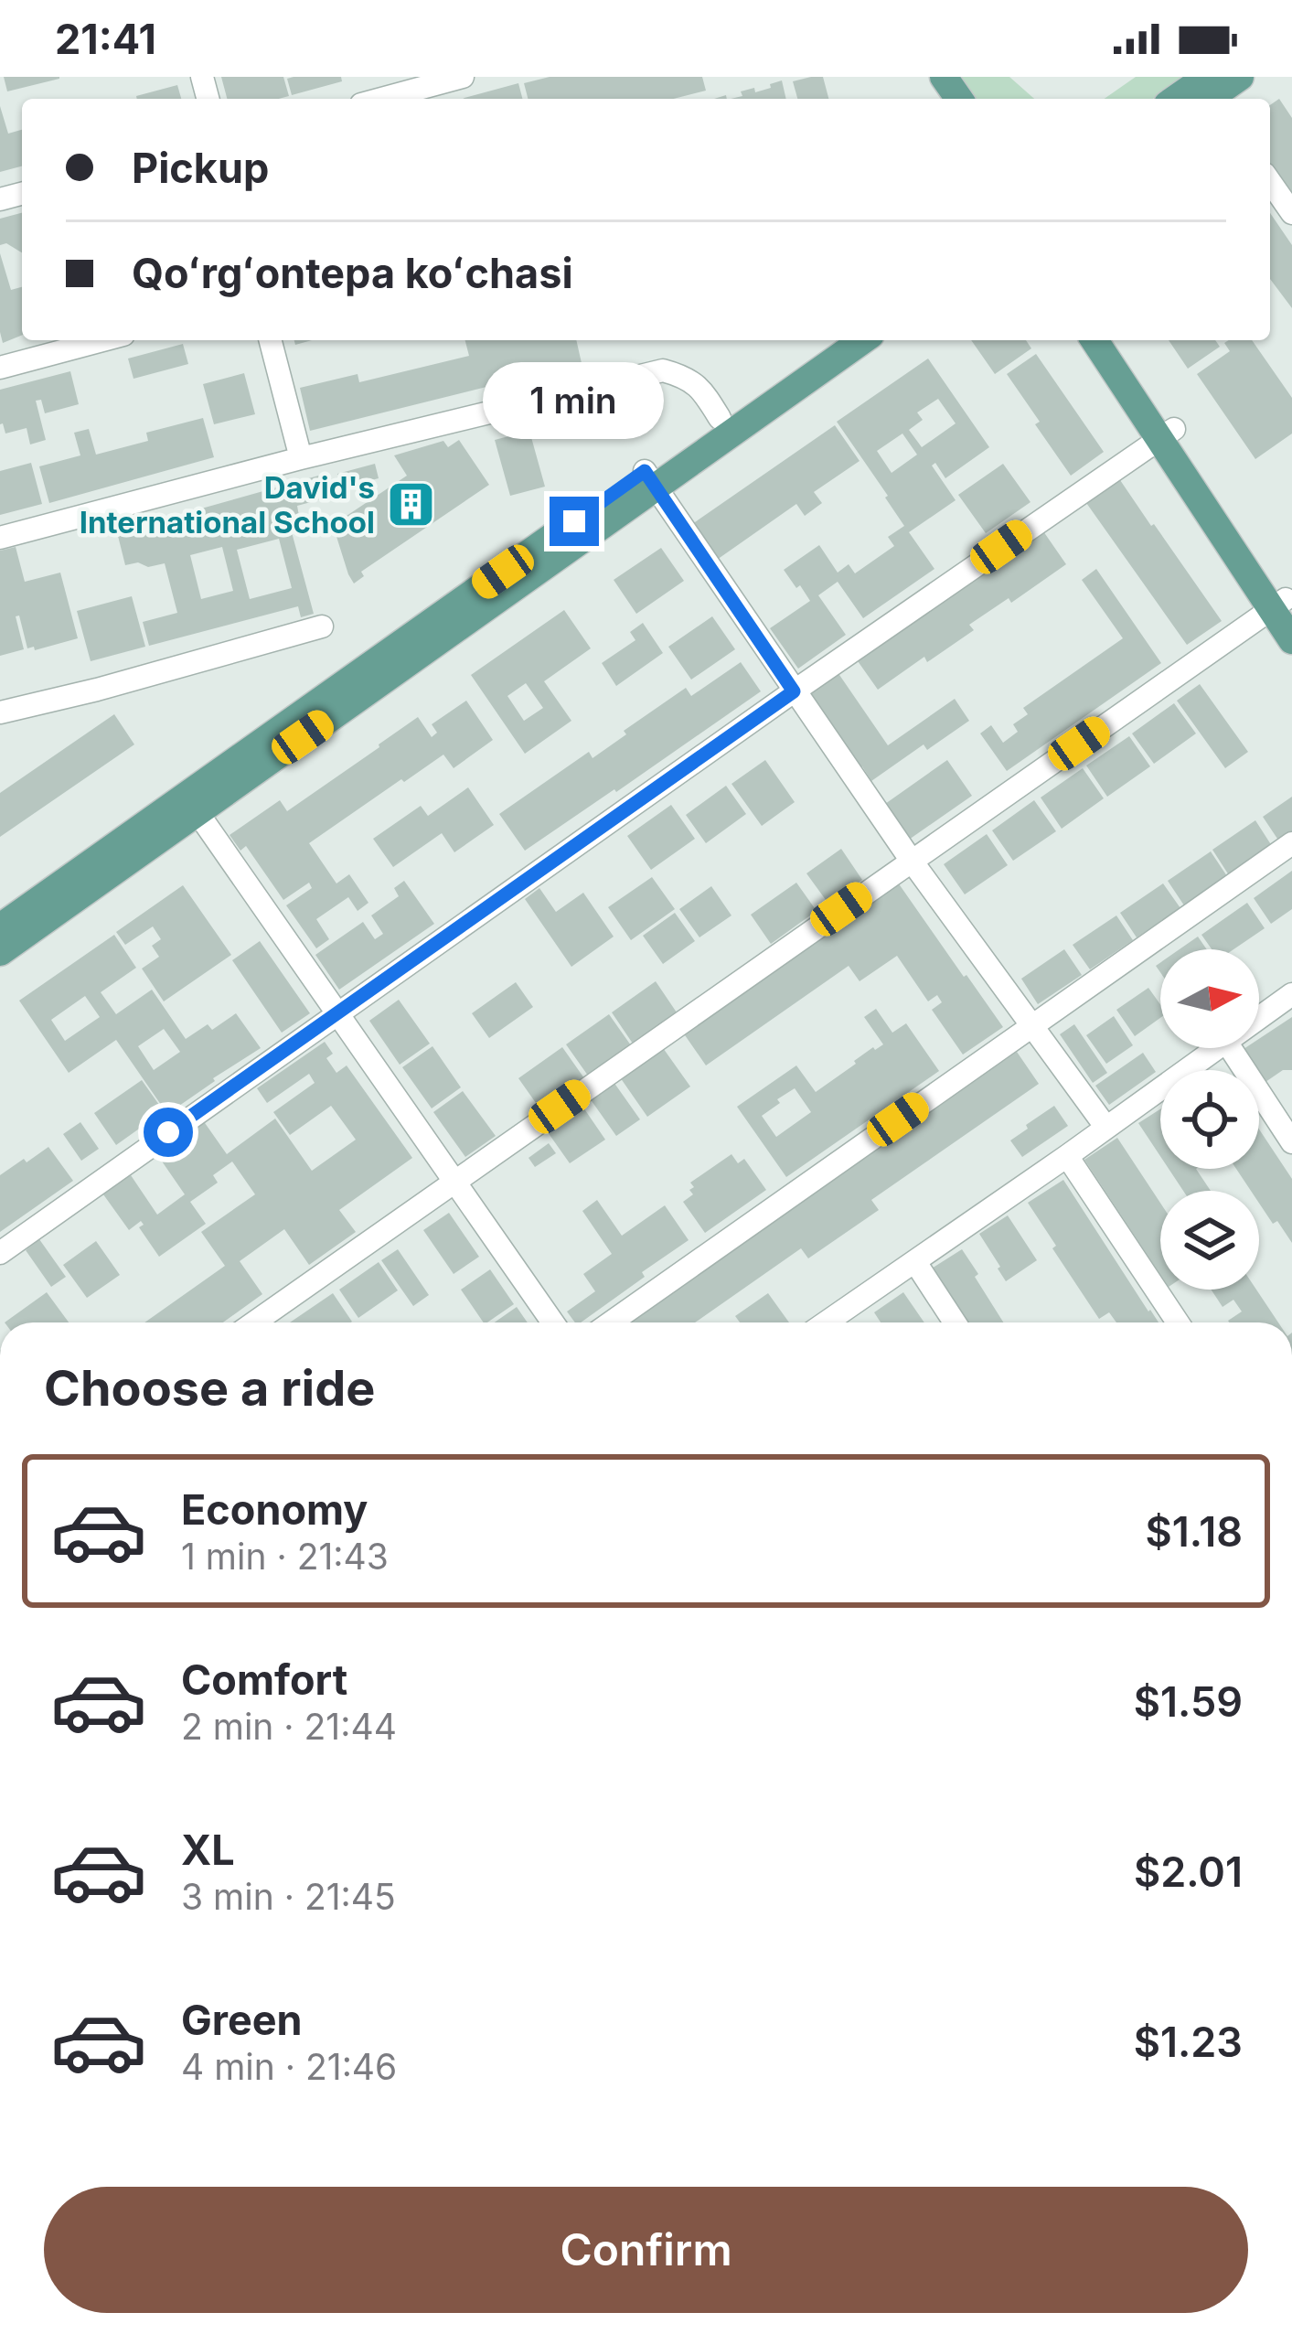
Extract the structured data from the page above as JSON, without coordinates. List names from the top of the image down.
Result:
{
  "places": {
    "building": ["David's International School"]
  },
  "north": "right",
  "page": {
    "status": "21:41",
    "banner": ["Pickup", "Qoʻrgʻontepa koʻchasi"],
    "bubble": "1 min",
    "heading": "Choose a ride",
    "list": [
      {
        "name": "Economy",
        "note": "1 min · 21:43",
        "value": "$1.18"
      },
      {
        "name": "Comfort",
        "note": "2 min · 21:44",
        "value": "$1.59"
      },
      {
        "name": "XL",
        "note": "3 min · 21:45",
        "value": "$2.01"
      },
      {
        "name": "Green",
        "note": "4 min · 21:46",
        "value": "$1.23"
      }
    ],
    "buttons": "Confirm"
  }
}
